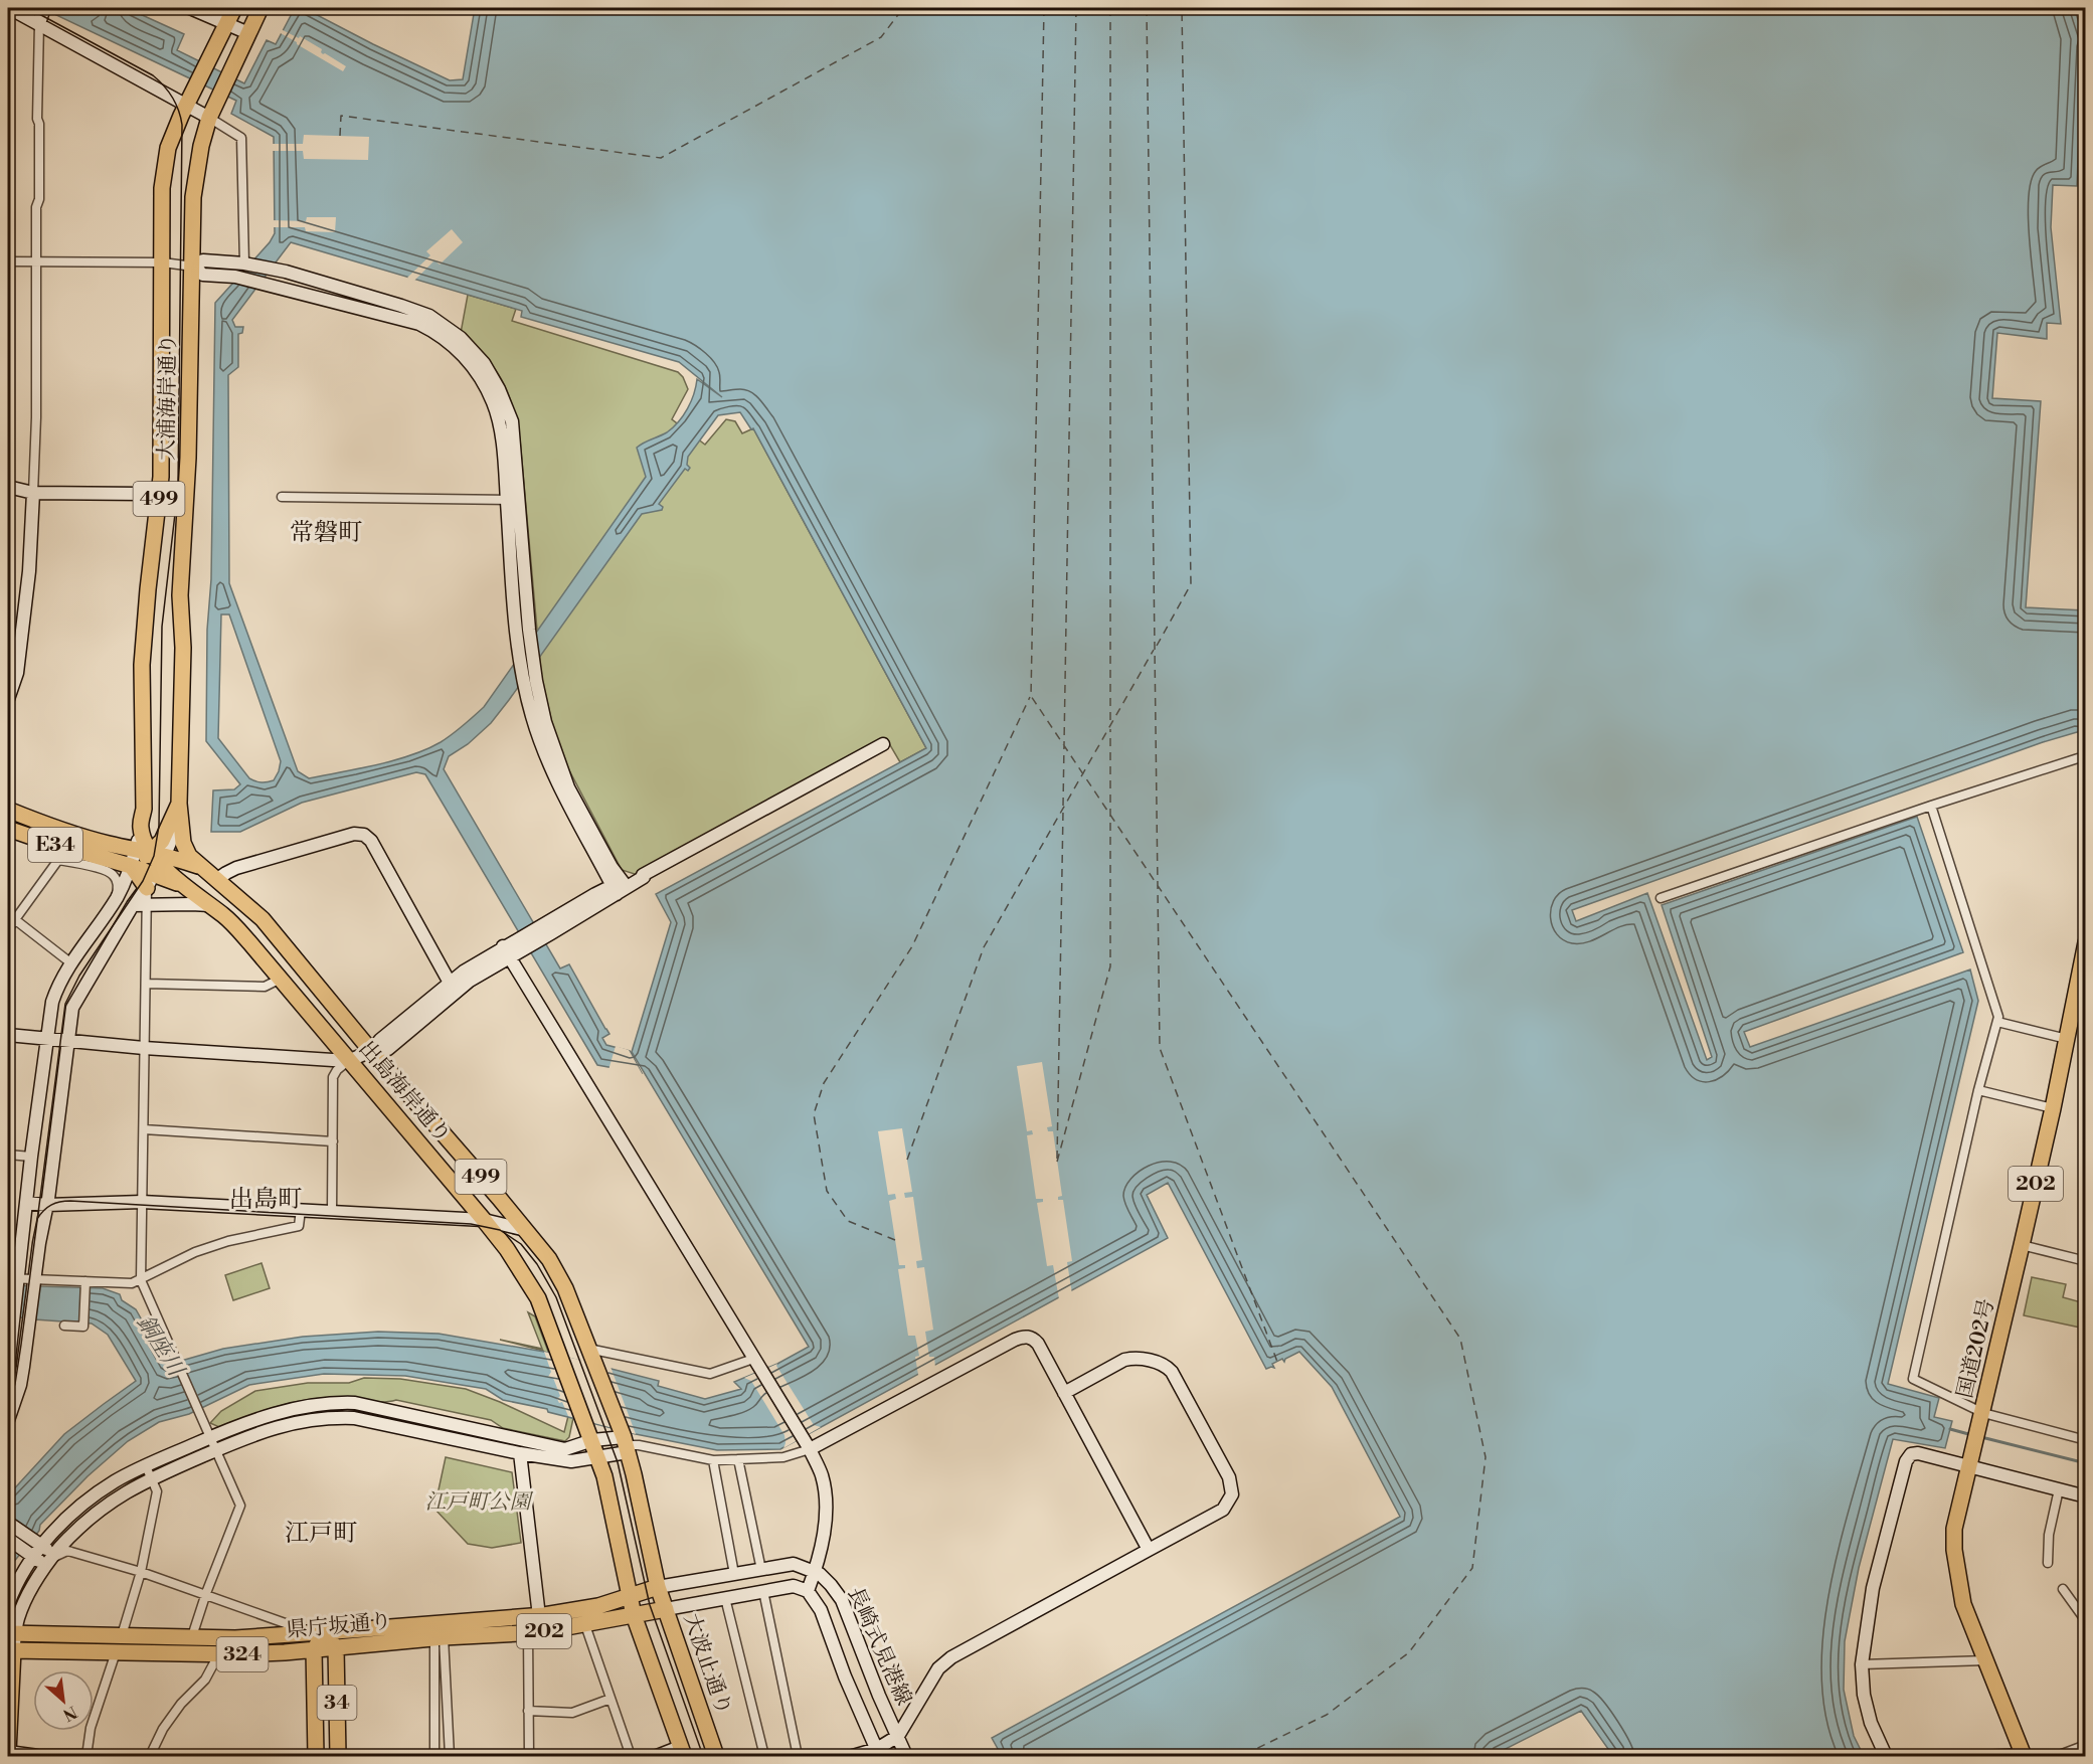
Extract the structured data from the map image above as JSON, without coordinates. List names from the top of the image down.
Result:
{
  "streets": {
    "highway": [
      "大浦海岸通り",
      "499",
      "E34",
      "出島海岸通り",
      "202",
      "国道202号",
      "県庁坂通り",
      "324",
      "大波止通り",
      "34"
    ],
    "street": ["長崎式見港線"]
  },
  "crossings": [
    ["大浦海岸通り", "499"],
    ["大浦海岸通り", "E34"],
    ["大浦海岸通り", "出島海岸通り"],
    ["499", "E34"],
    ["499", "出島海岸通り"],
    ["E34", "出島海岸通り"],
    ["出島海岸通り", "県庁坂通り"],
    ["出島海岸通り", "大波止通り"],
    ["県庁坂通り", "大波止通り"],
    ["県庁坂通り", "34"]
  ],
  "districts": ["常磐町", "出島町", "江戸町"],
  "water": ["銅座川"],
  "parks": ["江戸町公園"],
  "north": "bottom right"
}
